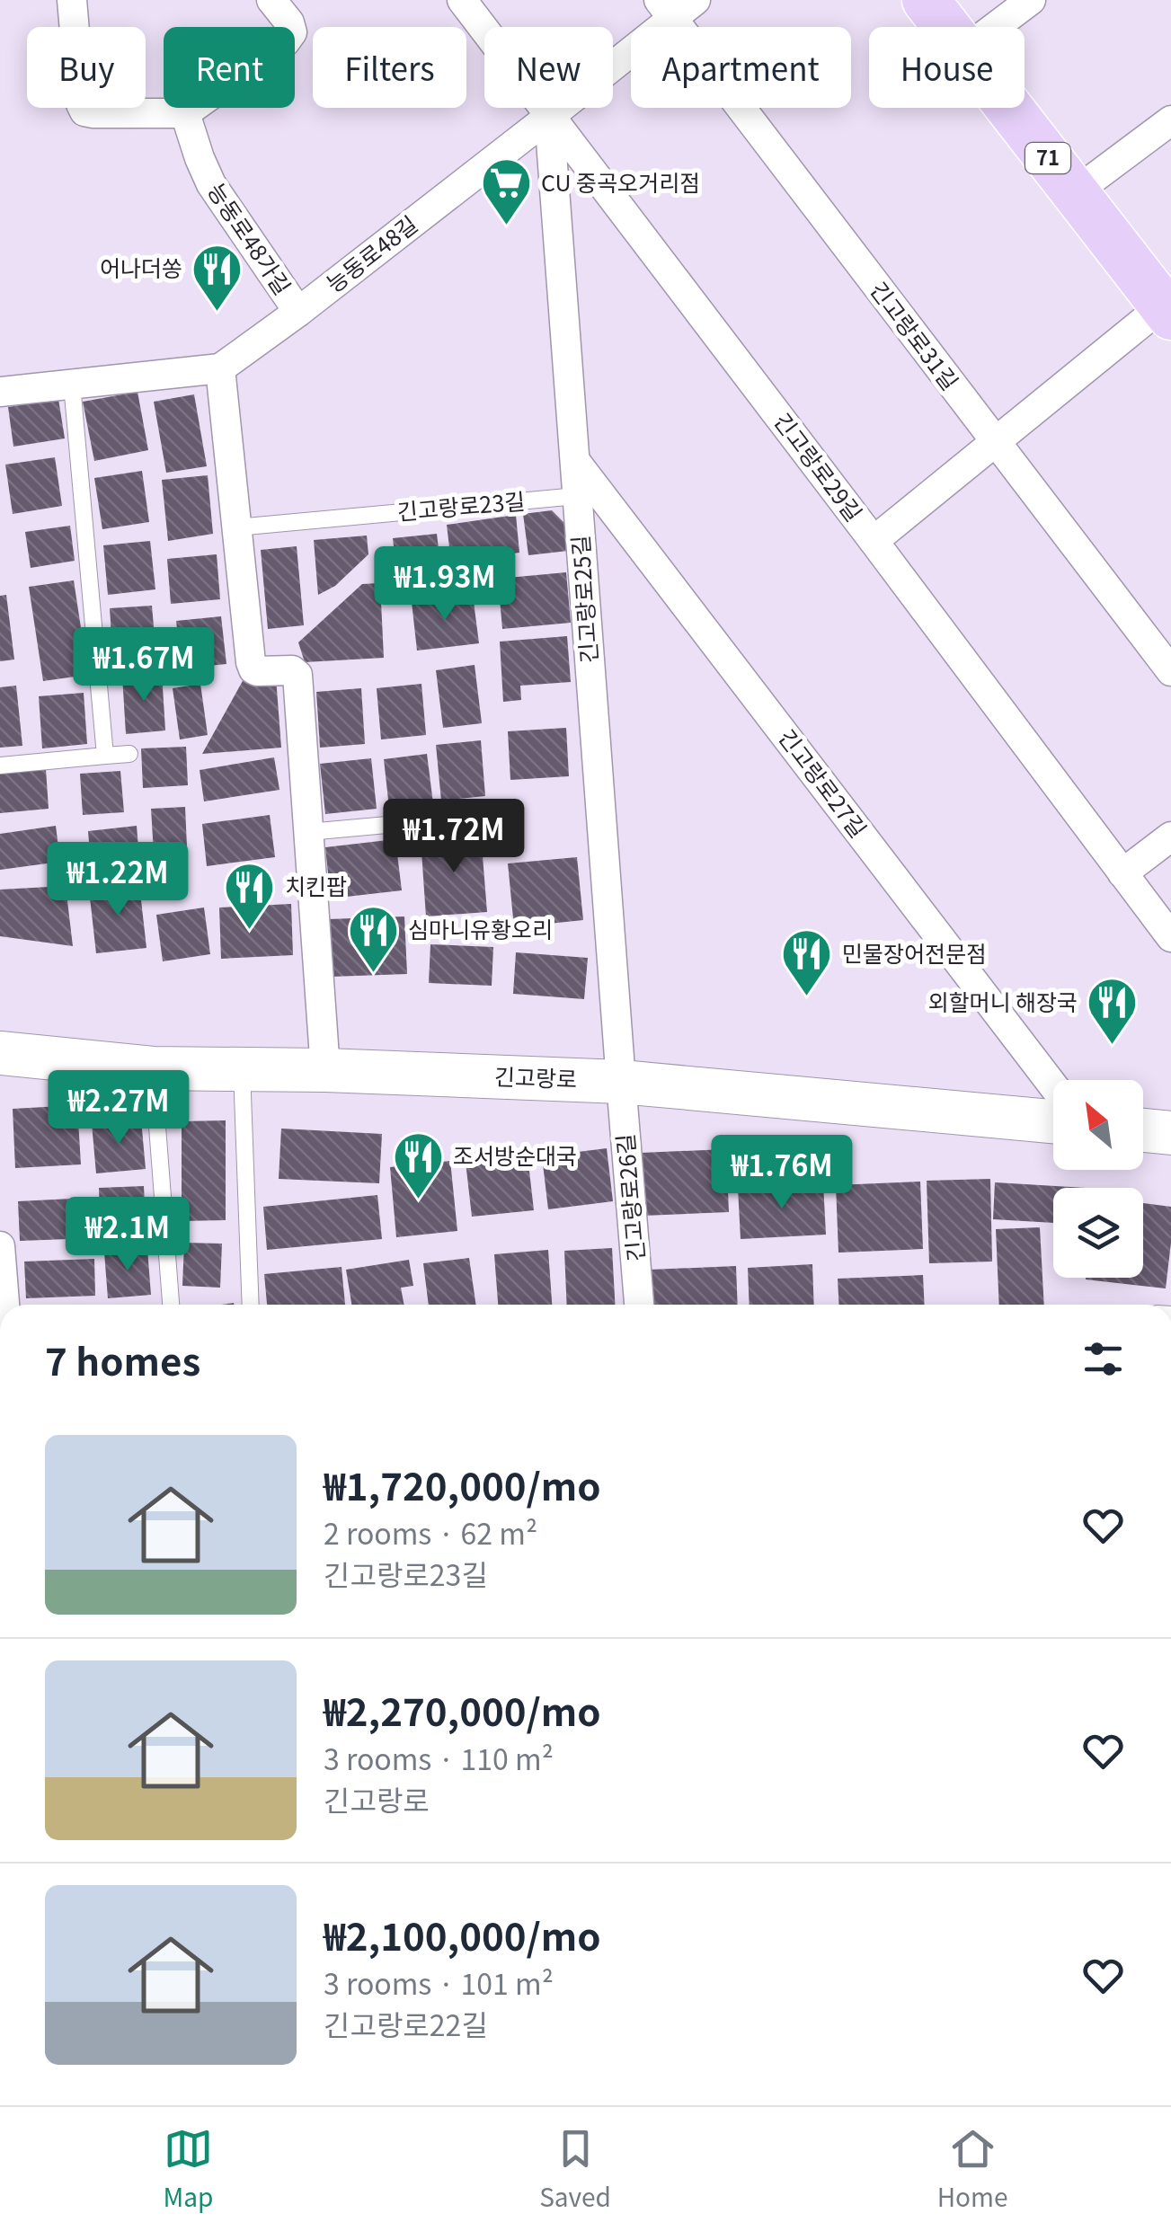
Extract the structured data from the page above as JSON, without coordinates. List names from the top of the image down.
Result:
{
  "streets": {
    "main road": ["71", "긴고랑로"],
    "street": [
      "능동로48가길",
      "능동로48길",
      "긴고랑로31길",
      "긴고랑로29길",
      "긴고랑로25길",
      "긴고랑로27길",
      "긴고랑로26길"
    ],
    "lane": ["긴고랑로23길"]
  },
  "crossings": [
    ["능동로48가길", "능동로48길"],
    ["능동로48길", "긴고랑로31길"],
    ["능동로48길", "긴고랑로29길"],
    ["능동로48길", "긴고랑로25길"],
    ["긴고랑로29길", "긴고랑로25길"],
    ["긴고랑로23길", "긴고랑로25길"],
    ["긴고랑로25길", "긴고랑로27길"],
    ["긴고랑로25길", "긴고랑로"],
    ["긴고랑로25길", "긴고랑로26길"],
    ["긴고랑로", "긴고랑로26길"]
  ],
  "places": {
    "supermarket": ["CU 중곡오거리점"],
    "restaurant": [
      "어나더쏭",
      "치킨팝",
      "심마니유황오리",
      "민물장어전문점",
      "외할머니 해장국",
      "조서방순대국"
    ]
  },
  "north": "top left",
  "page": {
    "chip": [
      "Buy",
      "Rent",
      "Filters",
      "New",
      "Apartment",
      "House"
    ],
    "price": [
      "₩1.93M",
      "₩1.67M",
      "₩1.72M",
      "₩1.22M",
      "₩2.27M",
      "₩1.76M",
      "₩2.1M"
    ],
    "heading": "7 homes",
    "list": [
      {
        "name": "₩1,720,000/mo",
        "note": "2 rooms · 62 m² · 긴고랑로23길"
      },
      {
        "name": "₩2,270,000/mo",
        "note": "3 rooms · 110 m² · 긴고랑로"
      },
      {
        "name": "₩2,100,000/mo",
        "note": "3 rooms · 101 m² · 긴고랑로22길"
      }
    ],
    "tabs": ["Map", "Saved", "Home"]
  }
}
